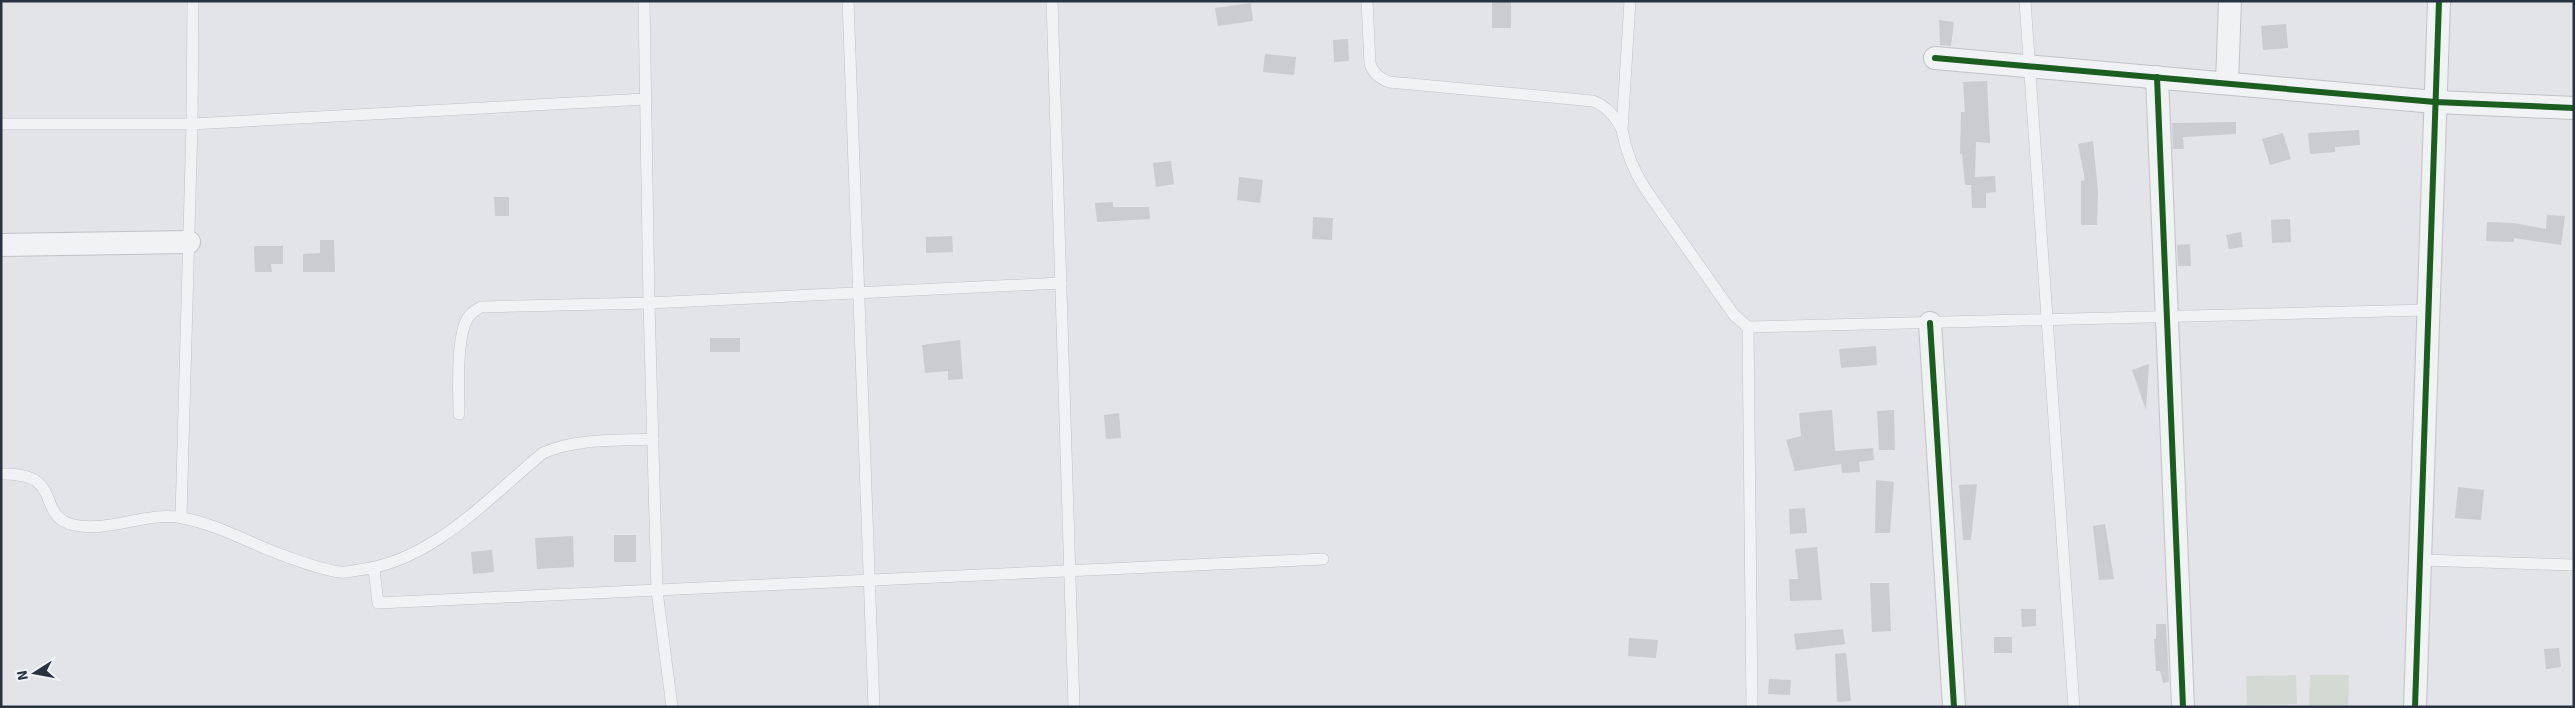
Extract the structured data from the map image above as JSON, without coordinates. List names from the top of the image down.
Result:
{
  "north": "left"
}
